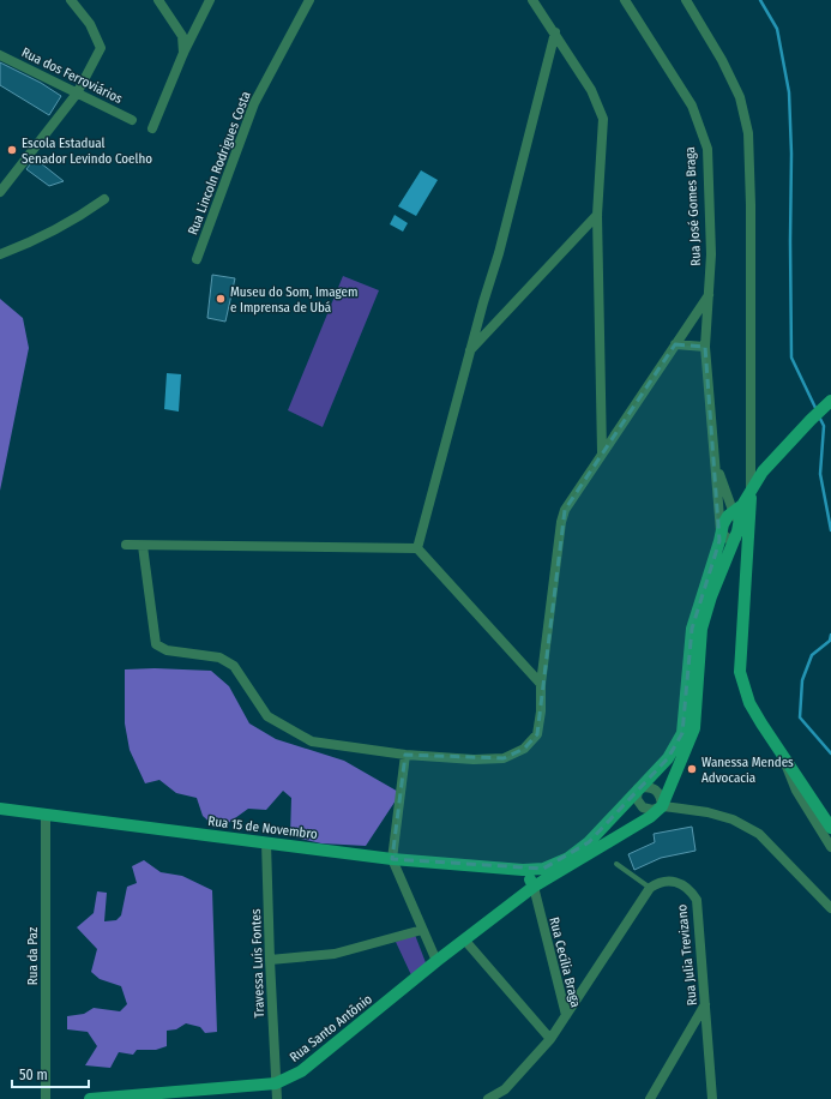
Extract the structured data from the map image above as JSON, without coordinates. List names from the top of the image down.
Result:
{
  "streets": {
    "street": [
      "Rua dos Ferroviários",
      "Rua Lincoln Rodrigues Costa",
      "Rua José Gomes Braga",
      "Rua 15 de Novembro",
      "Rua Julia Trevizano",
      "Rua da Paz",
      "Rua Cecília Braga",
      "Travessa Luís Fontes",
      "Rua Santo Antônio"
    ]
  },
  "crossings": [
    ["Rua 15 de Novembro", "Rua da Paz"],
    ["Rua 15 de Novembro", "Travessa Luís Fontes"],
    ["Rua 15 de Novembro", "Rua Santo Antônio"],
    ["Rua Cecília Braga", "Rua Santo Antônio"],
    ["Travessa Luís Fontes", "Rua Santo Antônio"]
  ],
  "places": ["Escola Estadual Senador Levindo Coelho", "Museu do Som, Imagem e Imprensa de Ubá", "Wanessa Mendes Advocacia"],
  "scale_bar": "50 m"
}
